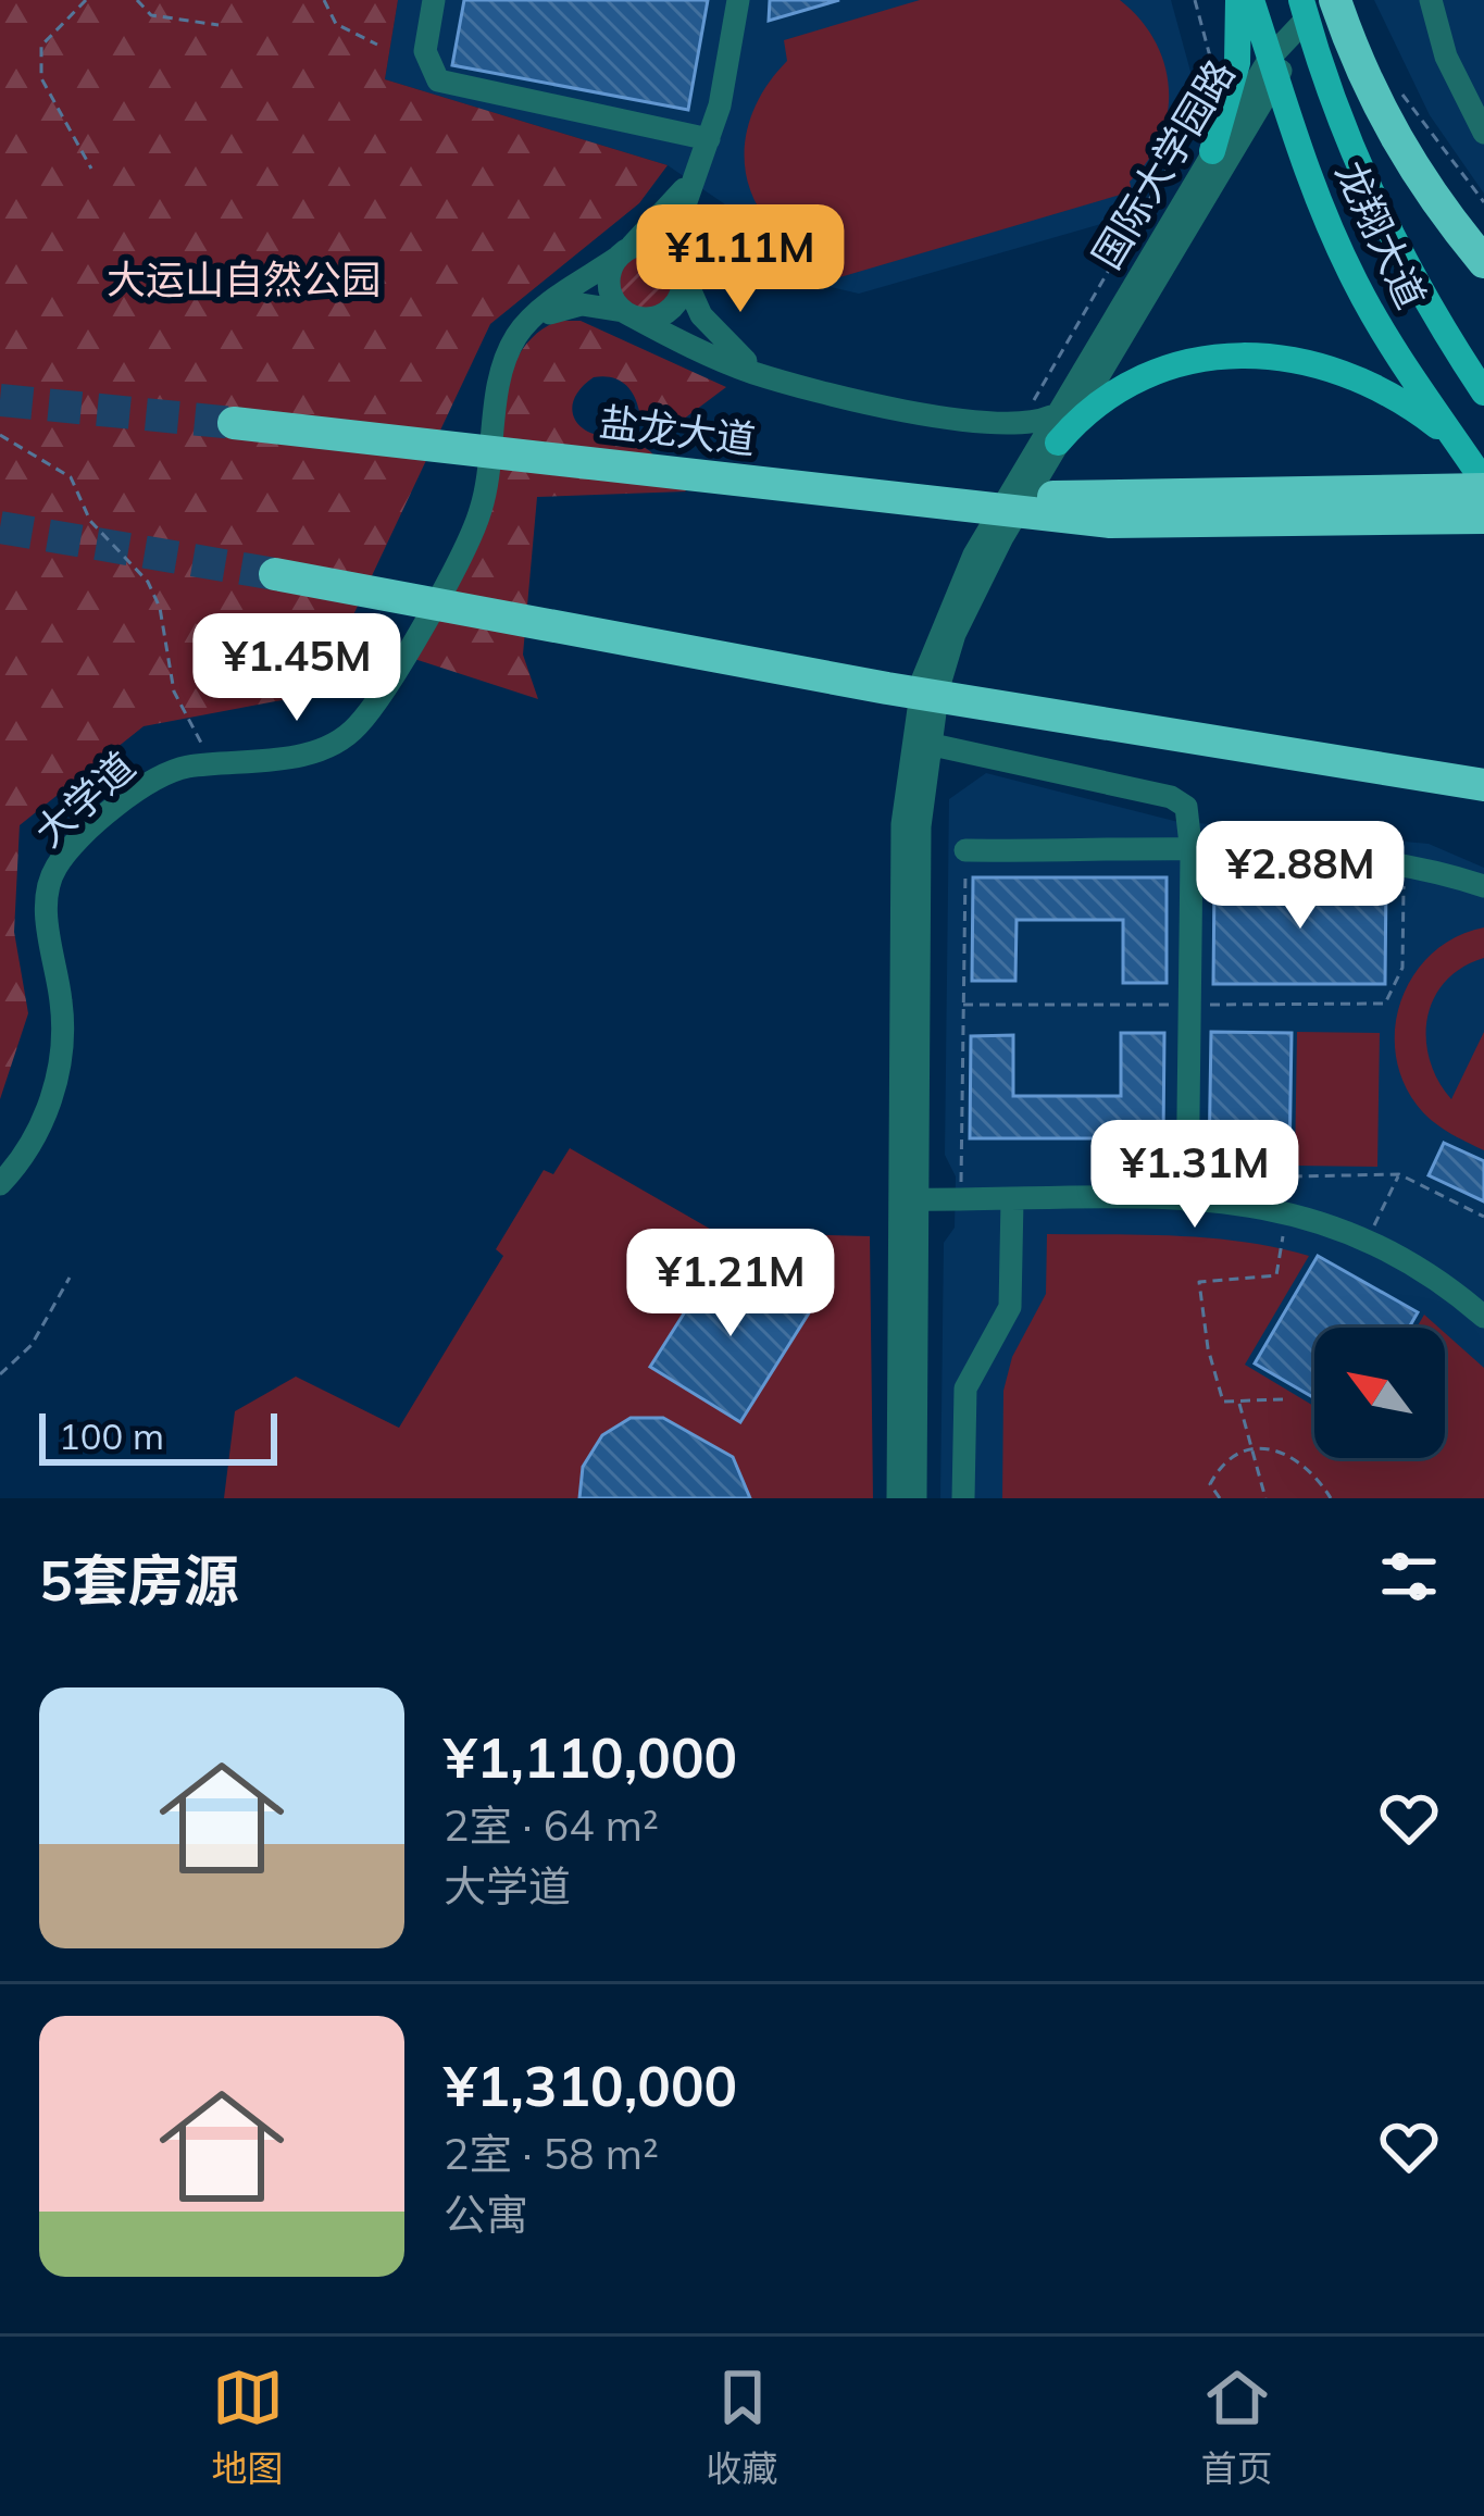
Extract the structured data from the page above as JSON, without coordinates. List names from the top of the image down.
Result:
{
  "streets": {
    "highway": ["盐龙大道"],
    "main road": ["龙翔大道"],
    "street": ["国际大学园路", "大学道"]
  },
  "crossings": [
    ["国际大学园路", "龙翔大道"]
  ],
  "parks": ["大运山自然公园"],
  "scale_bar": "100 m",
  "north": "top left",
  "page": {
    "price": [
      "¥1.11M",
      "¥1.45M",
      "¥2.88M",
      "¥1.31M",
      "¥1.21M"
    ],
    "scale": "100 m",
    "heading": "5套房源",
    "list": [
      {
        "name": "¥1,110,000",
        "note": "2室 · 64 m² · 大学道"
      },
      {
        "name": "¥1,310,000",
        "note": "2室 · 58 m² · 公寓"
      }
    ],
    "tabs": ["地图", "收藏", "首页"]
  }
}
